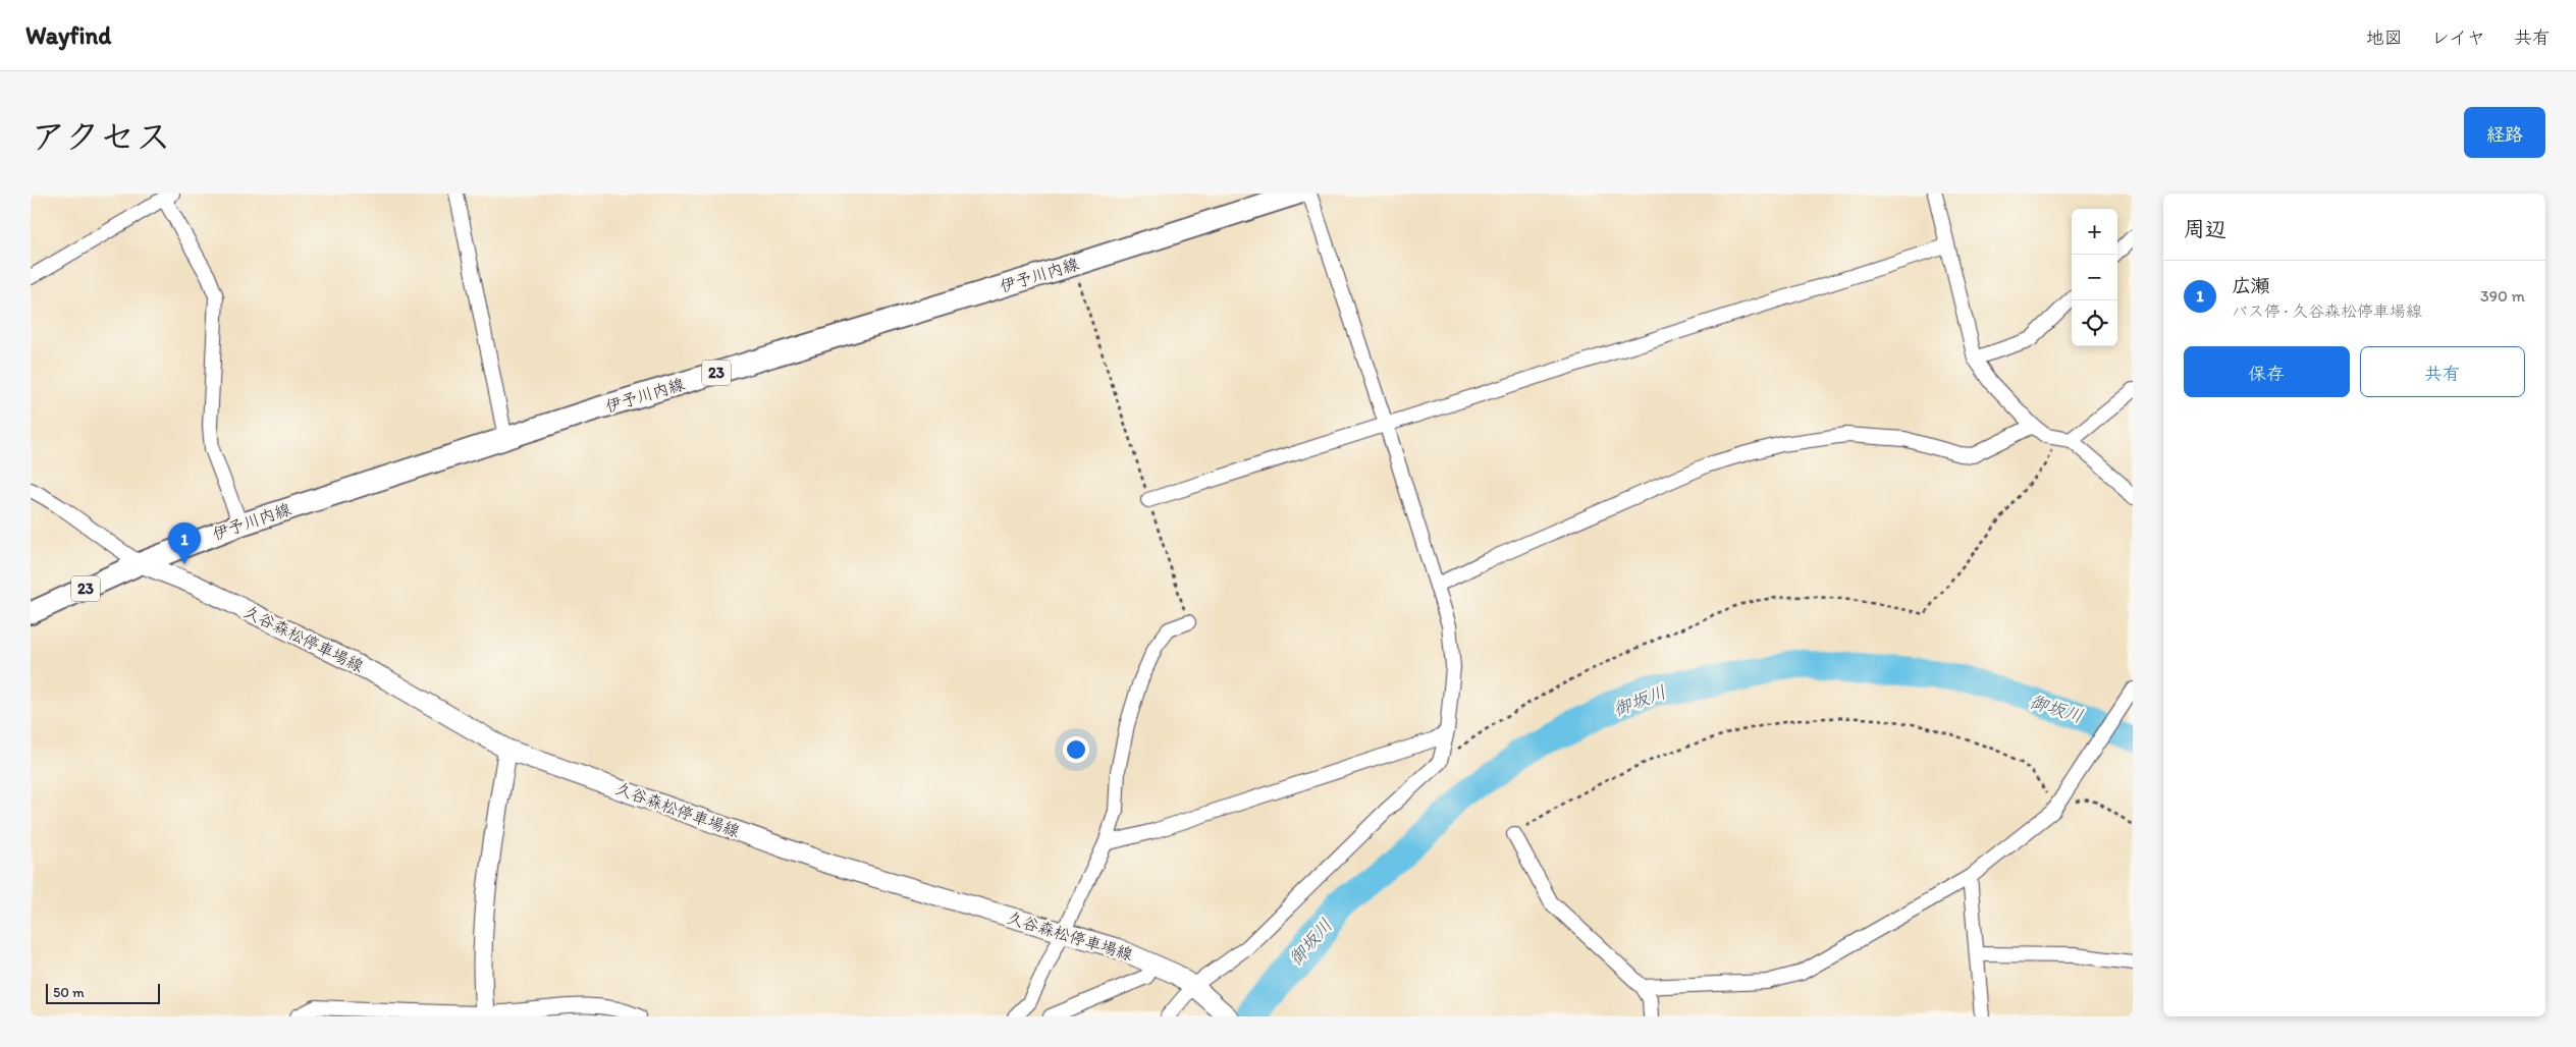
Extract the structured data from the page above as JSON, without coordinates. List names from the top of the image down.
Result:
{
  "streets": {
    "main road": ["伊予川内線", "23", "久谷森松停車場線"]
  },
  "crossings": [
    ["伊予川内線", "久谷森松停車場線"]
  ],
  "water": ["御坂川"],
  "scale_bar": "50 m",
  "page": {
    "header": "Wayfind",
    "nav": ["地図", "レイヤ", "共有"],
    "title": "アクセス",
    "buttons": [
      "経路",
      ["保存", "共有"]
    ],
    "heading": "周辺",
    "map_buttons": ["+", "−"],
    "list": [
      {
        "mark": "1",
        "name": "広瀬",
        "note": "バス停 · 久谷森松停車場線",
        "value": "390 m"
      }
    ],
    "pins": "1",
    "scale": "50 m"
  }
}
